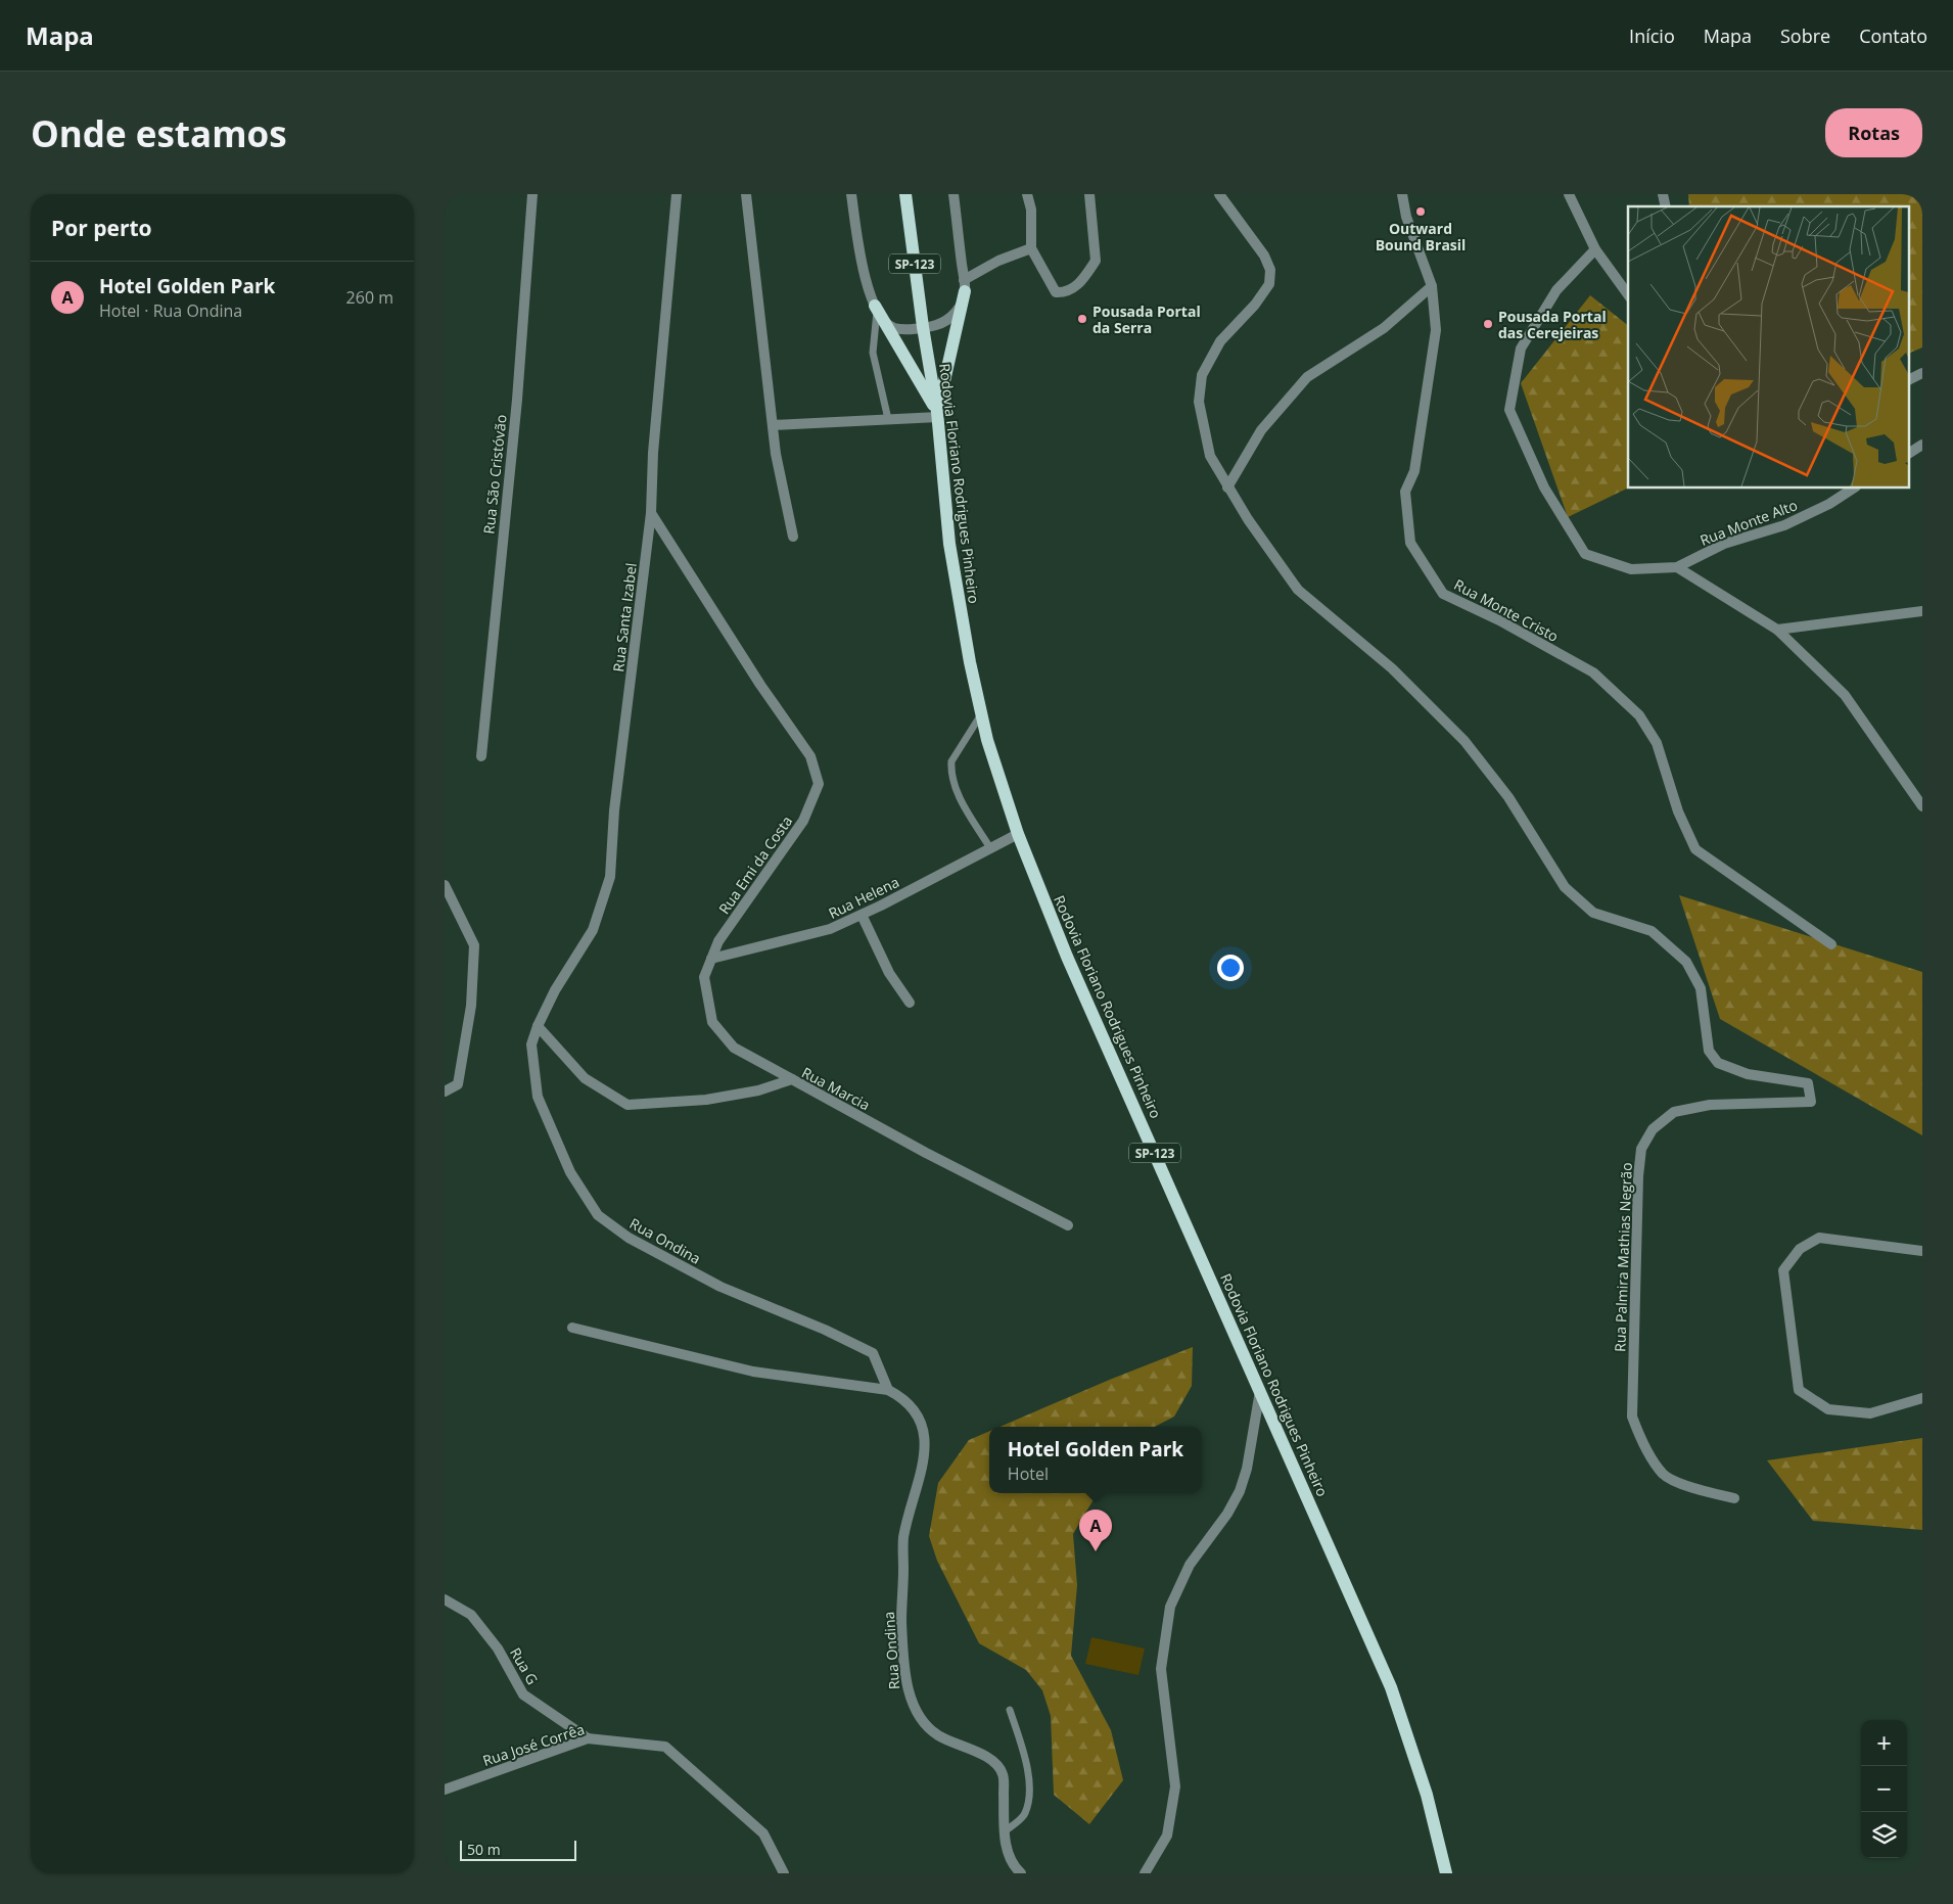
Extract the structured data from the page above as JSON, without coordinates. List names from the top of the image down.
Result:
{
  "streets": {
    "main road": ["SP-123", "Rodovia Floriano Rodrigues Pinheiro"],
    "street": [
      "Rua São Cristóvão",
      "Rua Monte Alto",
      "Rua Monte Cristo",
      "Rua Santa Izabel",
      "Rua Emi da Costa",
      "Rua Helena",
      "Rua Marcia",
      "Rua Ondina",
      "Rua Palmira Mathias Negrão",
      "Rua G",
      "Rua José Corrêa"
    ]
  },
  "crossings": [
    ["Rodovia Floriano Rodrigues Pinheiro", "Rua Helena"],
    ["Rua Santa Izabel", "Rua Emi da Costa"],
    ["Rua Santa Izabel", "Rua Marcia"],
    ["Rua Santa Izabel", "Rua Ondina"],
    ["Rua Emi da Costa", "Rua Helena"],
    ["Rua Emi da Costa", "Rua Marcia"],
    ["Rua Marcia", "Rua Ondina"],
    ["Rua G", "Rua José Corrêa"]
  ],
  "places": ["Outward Bound Brasil", "Pousada Portal da Serra", "Pousada Portal das Cerejeiras"],
  "scale_bar": "50 m",
  "page": {
    "header": "Mapa",
    "nav": [
      "Início",
      "Mapa",
      "Sobre",
      "Contato"
    ],
    "buttons": "Rotas",
    "title": "Onde estamos",
    "heading": "Por perto",
    "list": [
      {
        "mark": "A",
        "name": "Hotel Golden Park",
        "note": "Hotel · Rua Ondina",
        "value": "260 m"
      }
    ],
    "popup": ["Hotel Golden Park", "Hotel"],
    "pins": "A",
    "map_buttons": ["+", "−"],
    "scale": "50 m"
  }
}
